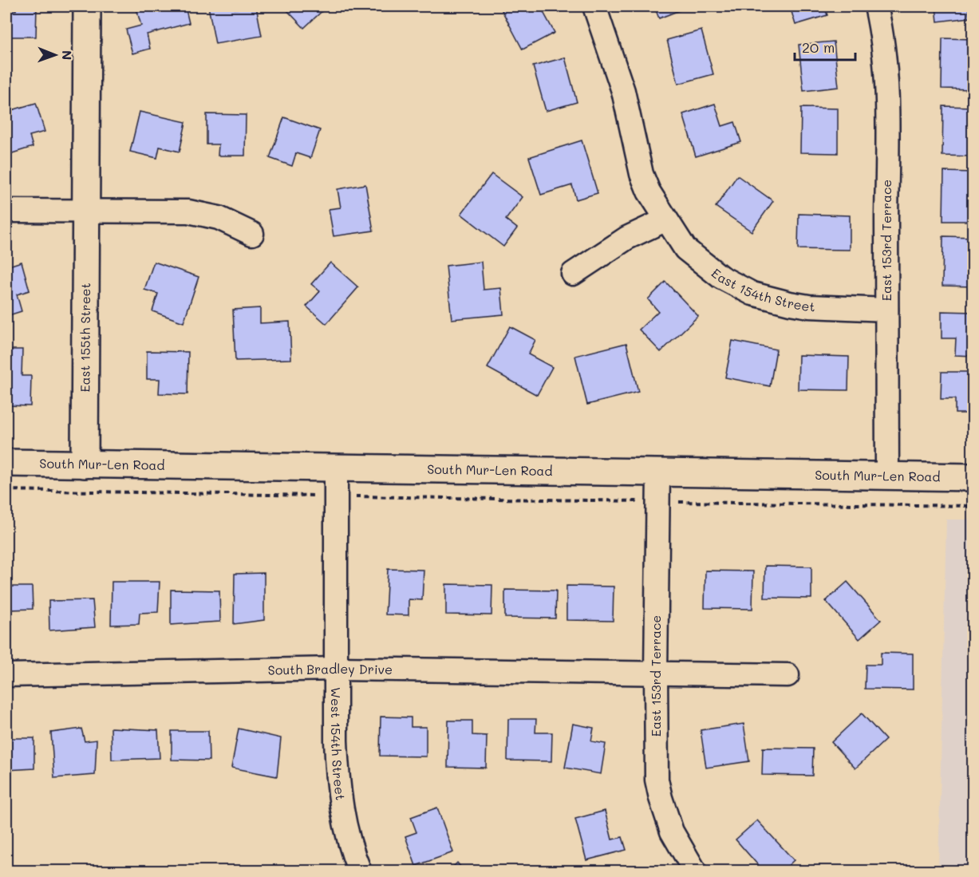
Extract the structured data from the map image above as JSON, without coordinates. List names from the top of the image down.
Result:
{
  "streets": {
    "main road": ["East 155th Street", "South Mur-Len Road"],
    "street": [
      "East 153rd Terrace",
      "East 154th Street",
      "South Bradley Drive",
      "West 154th Street"
    ]
  },
  "crossings": [
    ["East 153rd Terrace", "East 154th Street"],
    ["East 153rd Terrace", "South Mur-Len Road"],
    ["East 153rd Terrace", "South Bradley Drive"],
    ["East 155th Street", "South Mur-Len Road"],
    ["South Mur-Len Road", "West 154th Street"],
    ["South Bradley Drive", "West 154th Street"]
  ],
  "scale_bar": "20 m",
  "north": "right"
}
